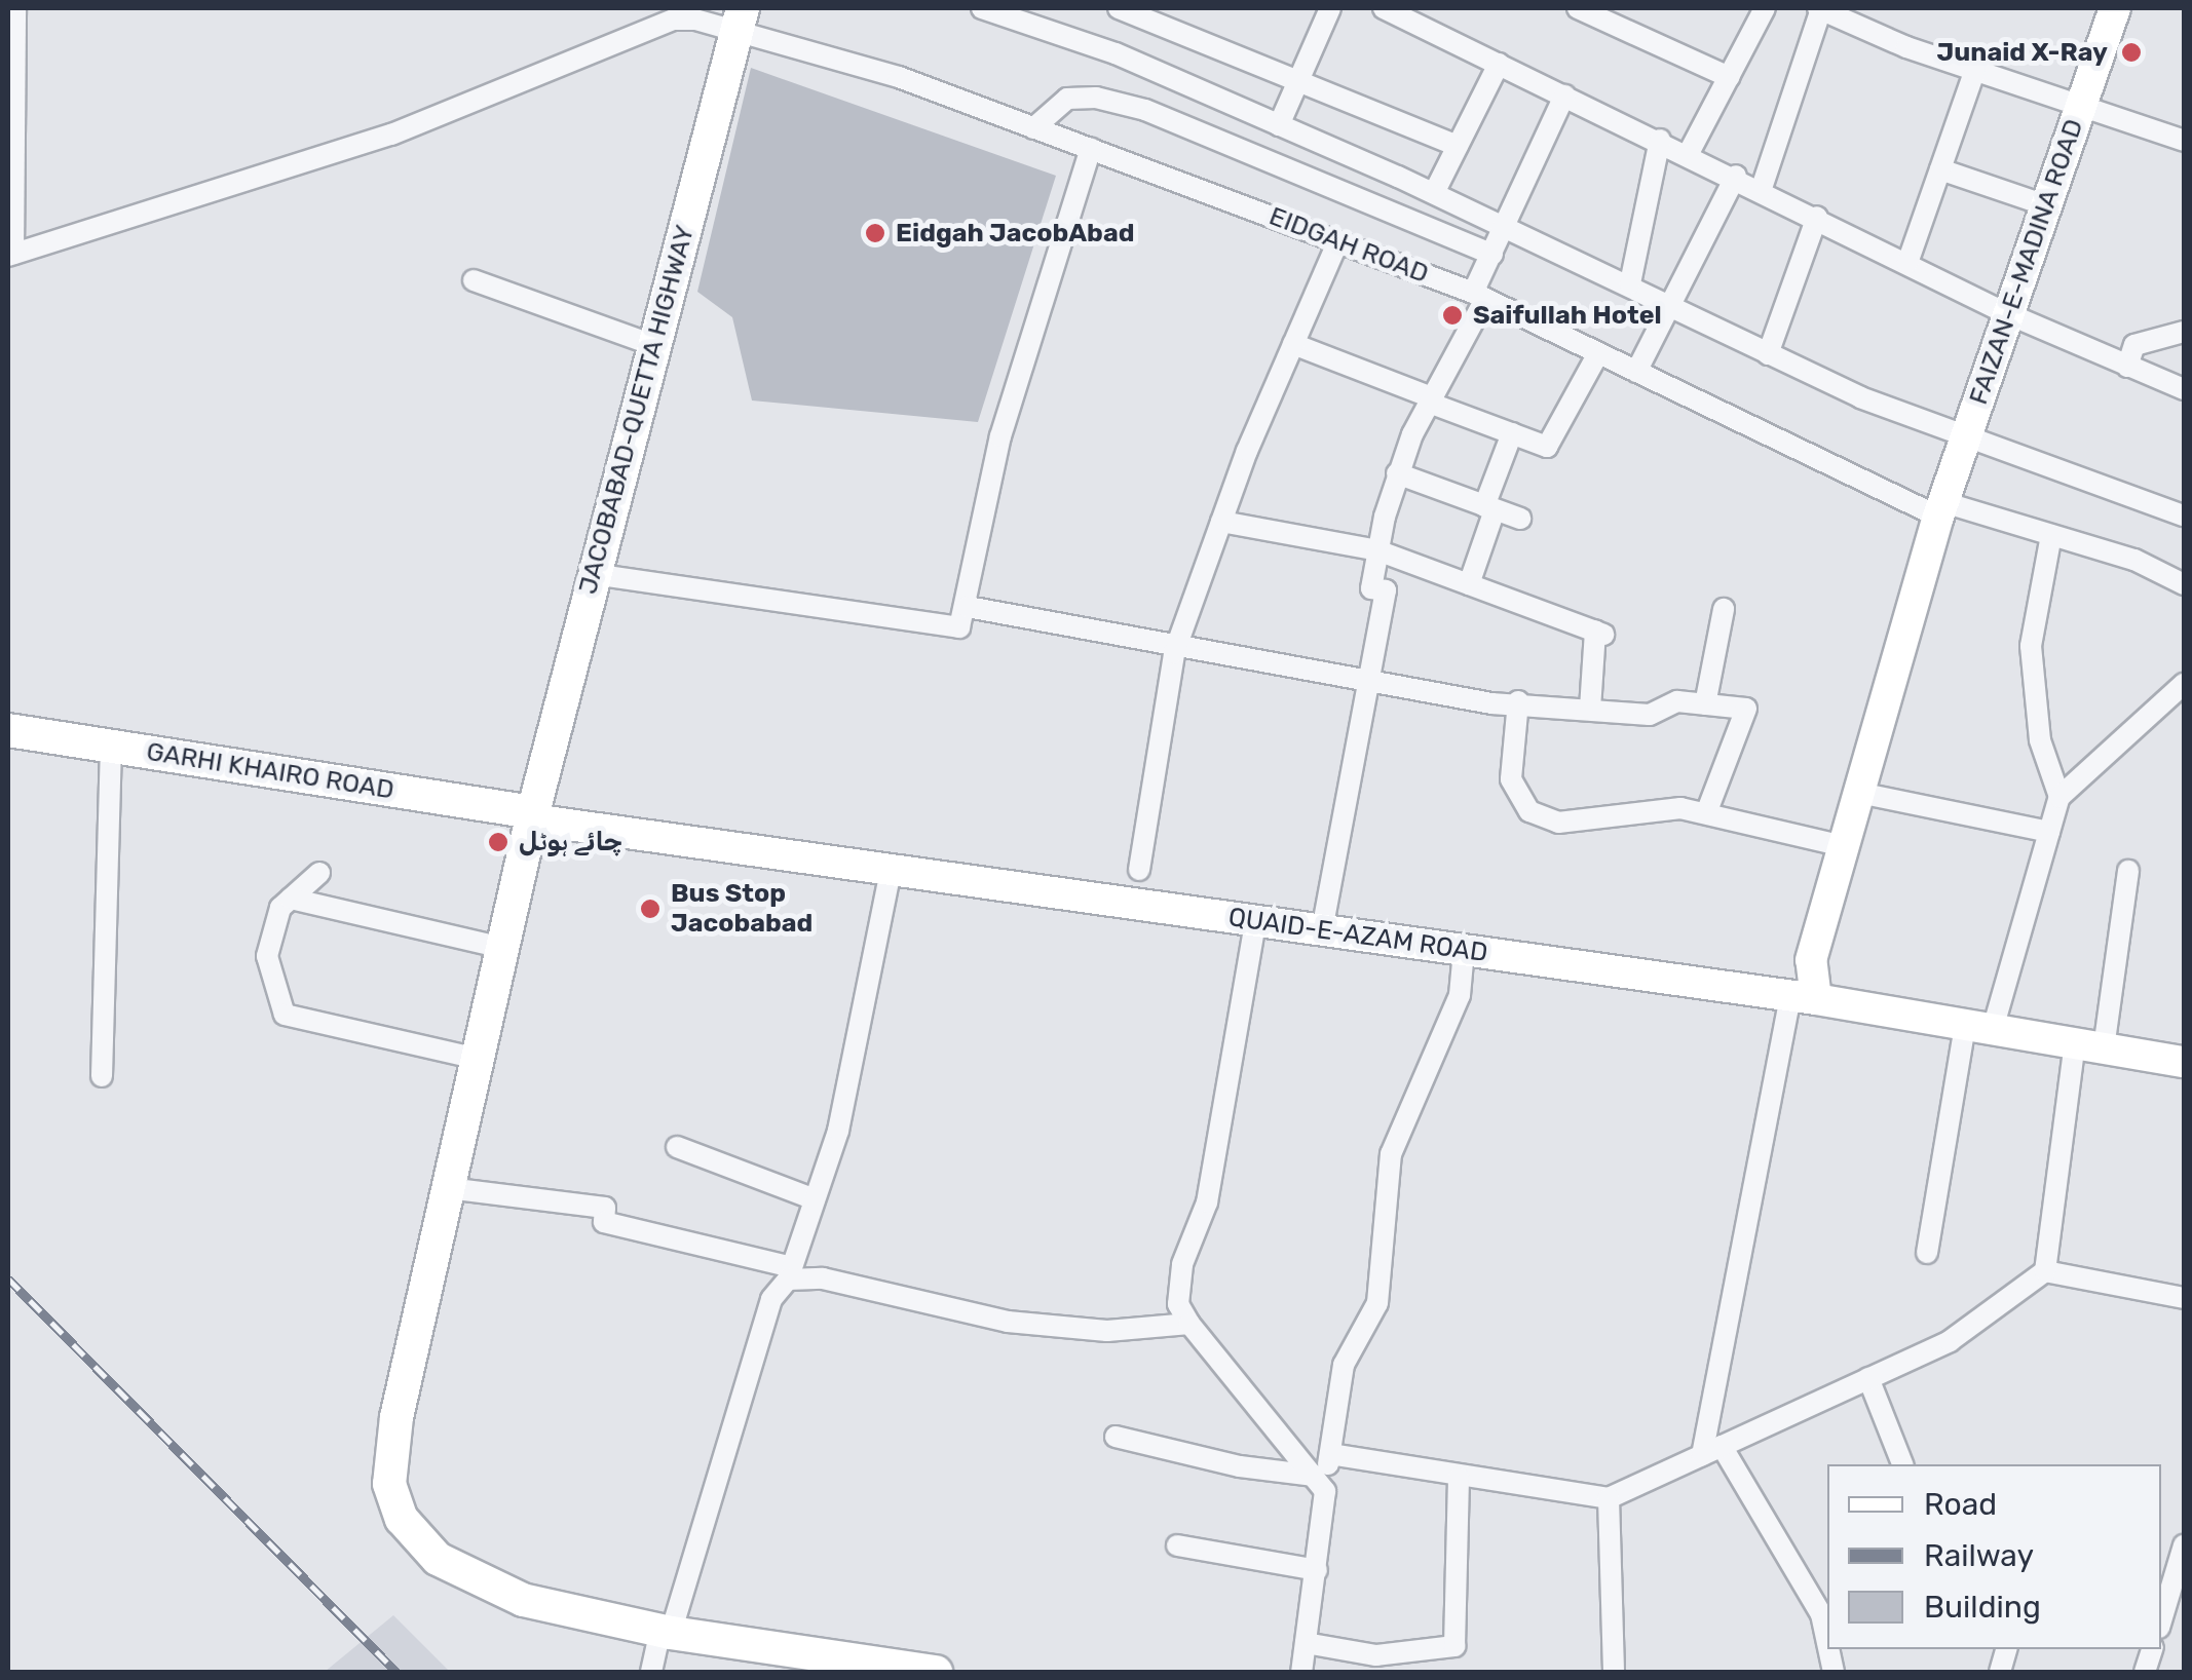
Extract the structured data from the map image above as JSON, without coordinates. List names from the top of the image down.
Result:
{
  "streets": {
    "main road": ["JACOBABAD-QUETTA HIGHWAY", "GARHI KHAIRO ROAD"],
    "street": ["EIDGAH ROAD", "FAIZAN-E-MADINA ROAD", "QUAID-E-AZAM ROAD"]
  },
  "crossings": [
    ["EIDGAH ROAD", "FAIZAN-E-MADINA ROAD"],
    ["EIDGAH ROAD", "JACOBABAD-QUETTA HIGHWAY"],
    ["FAIZAN-E-MADINA ROAD", "QUAID-E-AZAM ROAD"],
    ["JACOBABAD-QUETTA HIGHWAY", "GARHI KHAIRO ROAD"],
    ["JACOBABAD-QUETTA HIGHWAY", "QUAID-E-AZAM ROAD"],
    ["GARHI KHAIRO ROAD", "QUAID-E-AZAM ROAD"]
  ],
  "places": [
    "Junaid X-Ray",
    "Eidgah JacobAbad",
    "Saifullah Hotel",
    "چائے ہوٹل",
    "Bus Stop Jacobabad"
  ],
  "legend": ["Road", "Railway", "Building"]
}
